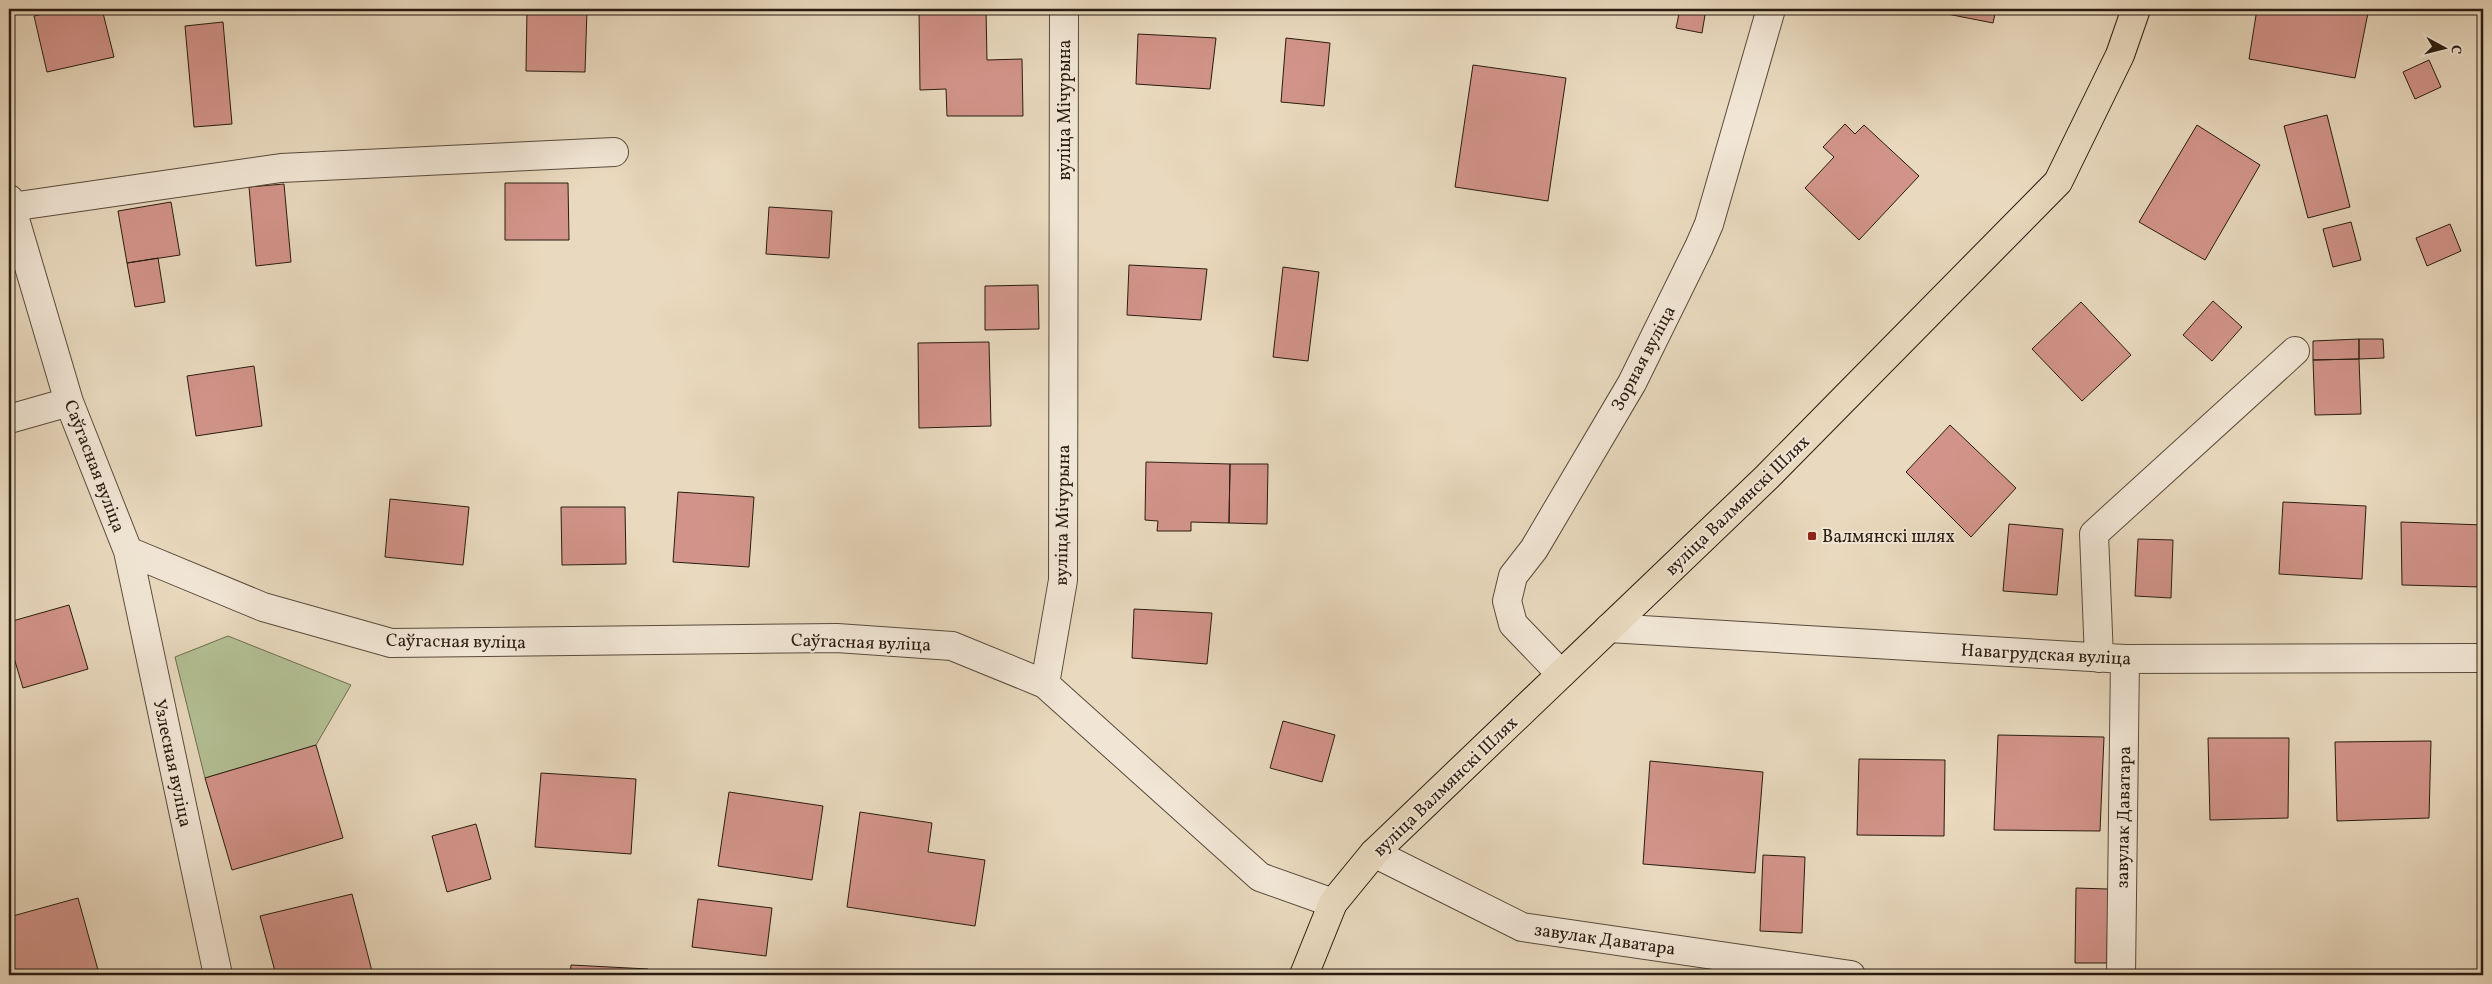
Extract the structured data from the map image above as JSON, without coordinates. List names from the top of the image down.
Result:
{
  "streets": {
    "main road": ["вуліца Валмянскі Шлях"],
    "street": [
      "вуліца Мічурына",
      "Зорная вуліца",
      "Саўгасная вуліца",
      "Навагрудская вуліца",
      "Узлесная вуліца",
      "завулак Даватара"
    ]
  },
  "crossings": [
    ["вуліца Мічурына", "Саўгасная вуліца"],
    ["Зорная вуліца", "вуліца Валмянскі Шлях"],
    ["Саўгасная вуліца", "Узлесная вуліца"],
    ["вуліца Валмянскі Шлях", "Навагрудская вуліца"],
    ["вуліца Валмянскі Шлях", "завулак Даватара"],
    ["Навагрудская вуліца", "завулак Даватара"]
  ],
  "places": {
    "transit": ["Валмянскі шлях"]
  },
  "north": "right"
}
